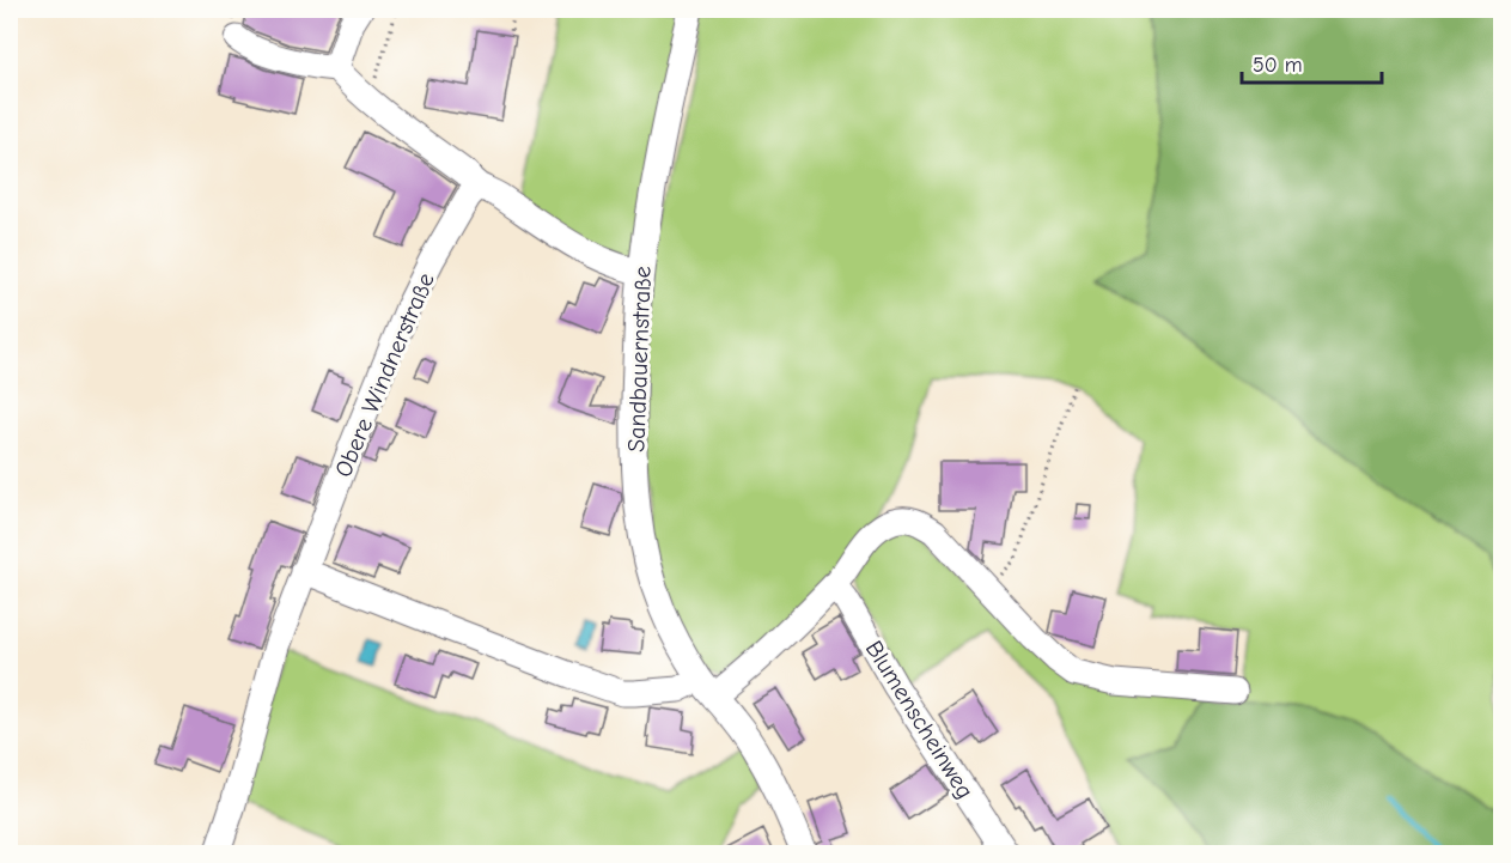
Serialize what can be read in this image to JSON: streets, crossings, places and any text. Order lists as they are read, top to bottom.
{
  "streets": {
    "street": ["Sandbauernstraße", "Obere Windnerstraße", "Blumenscheinweg"]
  },
  "scale_bar": "50 m"
}
